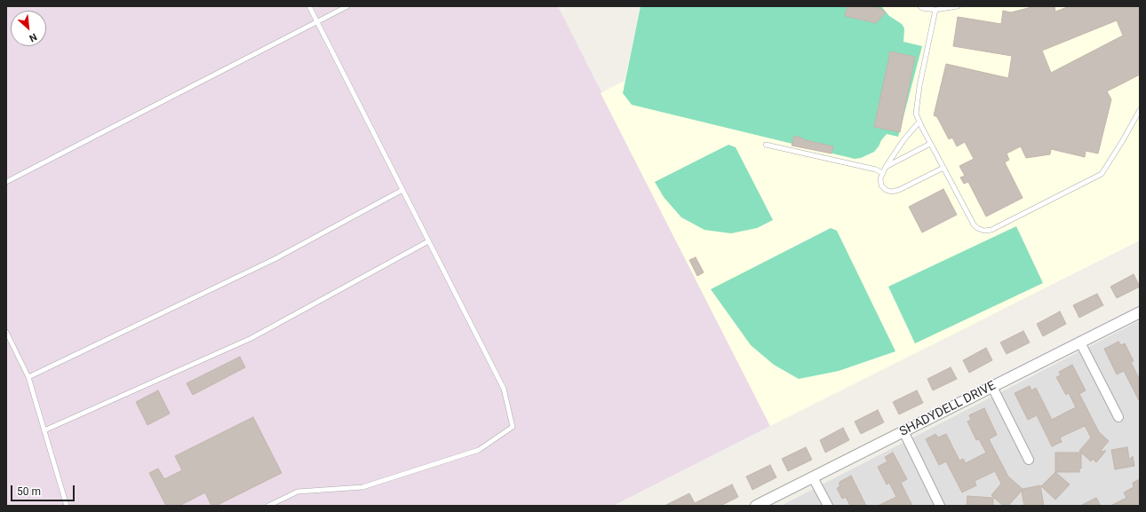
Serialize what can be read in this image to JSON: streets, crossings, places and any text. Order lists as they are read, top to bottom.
{
  "streets": {
    "street": ["SHADYDELL DRIVE"]
  },
  "scale_bar": "50 m",
  "north": "bottom right"
}
